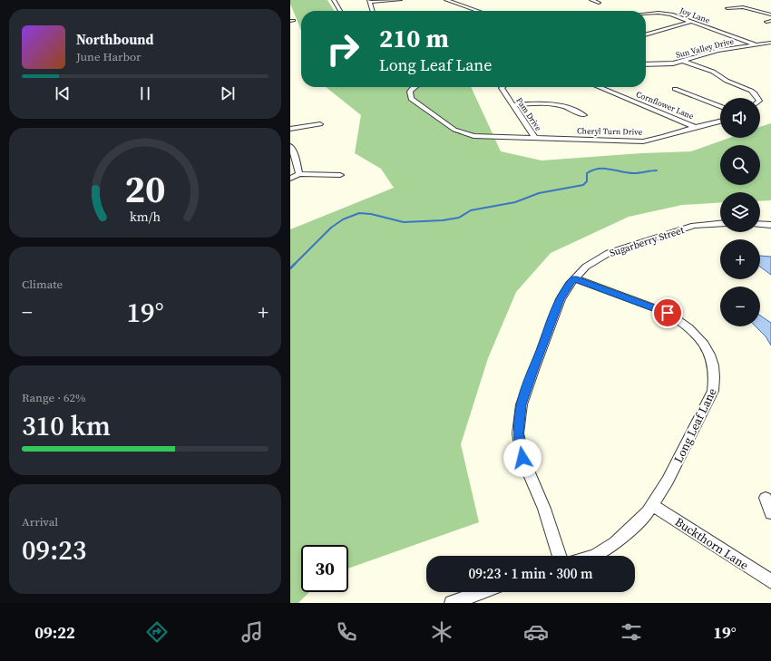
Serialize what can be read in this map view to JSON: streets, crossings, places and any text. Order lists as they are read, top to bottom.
{
  "streets": {
    "street": [
      "Joy Lane",
      "Sun Valley Drive",
      "Cornflower Lane",
      "Pam Drive",
      "Cheryl Turn Drive",
      "Sugarberry Street",
      "Long Leaf Lane",
      "Buckthorn Lane"
    ]
  },
  "crossings": [
    ["Joy Lane", "Sun Valley Drive"],
    ["Cornflower Lane", "Cheryl Turn Drive"],
    ["Pam Drive", "Cheryl Turn Drive"],
    ["Sugarberry Street", "Long Leaf Lane"],
    ["Long Leaf Lane", "Buckthorn Lane"]
  ],
  "page": {
    "turn": ["210 m", "Long Leaf Lane"],
    "song": ["Northbound", "June Harbor"],
    "map_buttons": ["+", "−"],
    "tile": [
      "Climate",
      ["Range · 62%", "310 km"],
      ["Arrival", "09:23"]
    ],
    "heat": ["−", "19°", "+"],
    "limit": "30",
    "trip": "09:23 · 1 min · 300 m",
    "tabs": ["09:22", "19°"],
    "gauge": ["20", "km/h"]
  }
}
